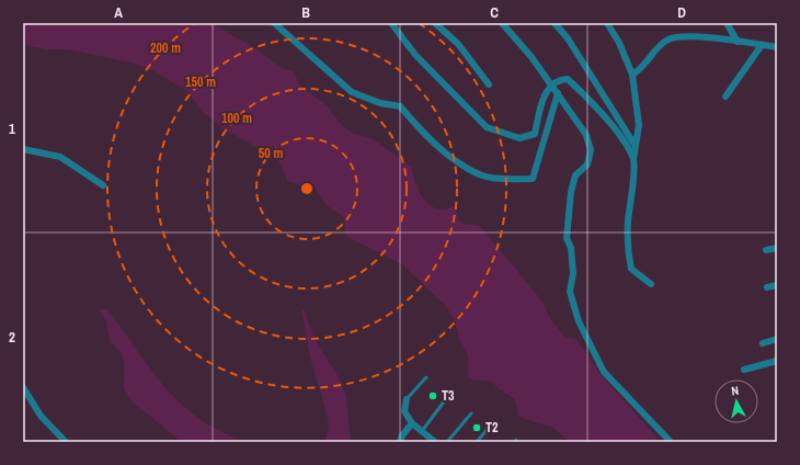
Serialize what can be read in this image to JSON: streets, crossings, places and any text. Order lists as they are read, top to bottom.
{
  "places": ["T3", "T2"],
  "north": "top",
  "grid": {
    "columns": [
      "A",
      "B",
      "C",
      "D"
    ],
    "rows": ["1", "2"]
  },
  "rings": [
    "200 m",
    "150 m",
    "100 m",
    "50 m"
  ]
}
